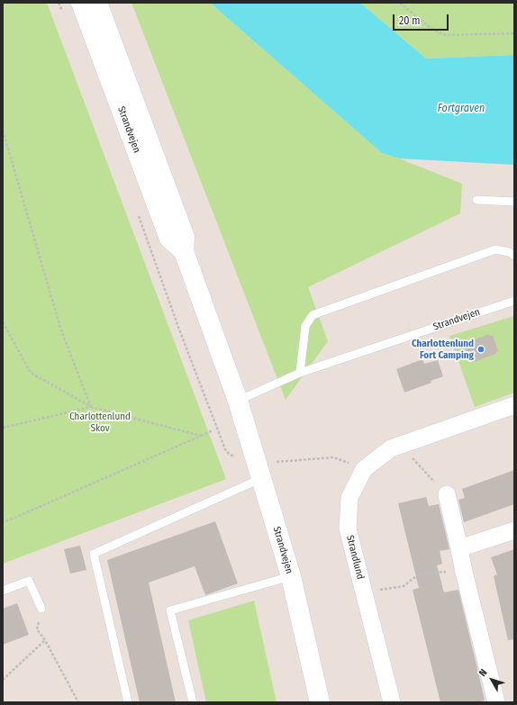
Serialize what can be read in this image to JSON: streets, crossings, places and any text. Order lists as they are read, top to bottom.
{
  "streets": {
    "main road": ["Strandvejen"],
    "street": ["Strandlund"]
  },
  "water": ["Fortgraven"],
  "parks": ["Charlottenlund Skov"],
  "places": ["Charlottenlund Fort Camping"],
  "scale_bar": "20 m",
  "north": "top left"
}
